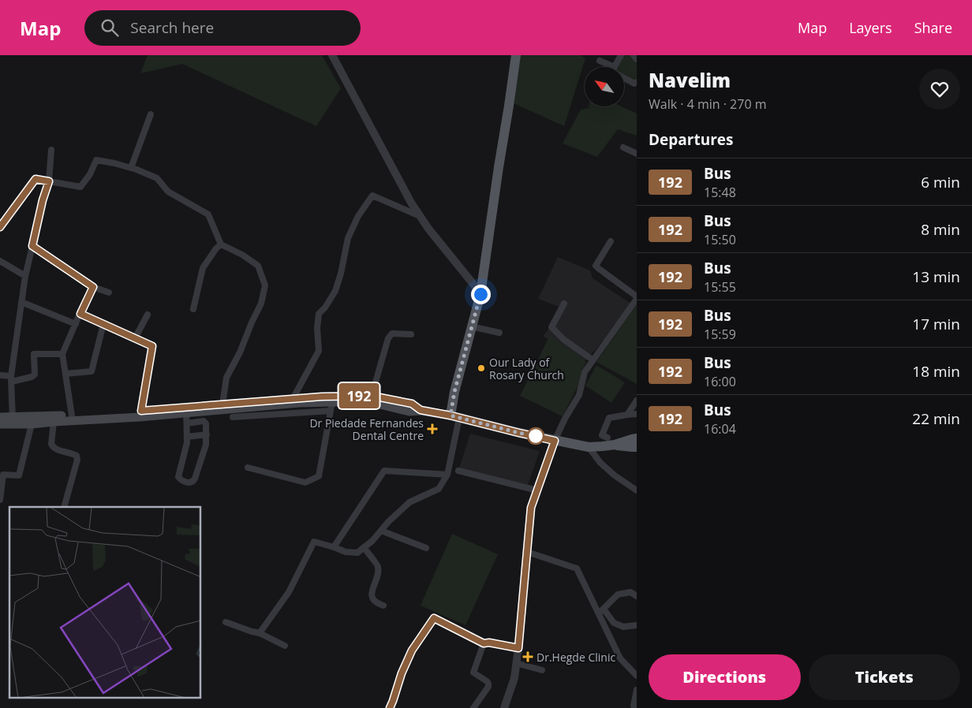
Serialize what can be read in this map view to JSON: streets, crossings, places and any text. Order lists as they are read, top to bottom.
{
  "places": {
    "other": ["Our Lady of Rosary Church"],
    "health": ["Dr Piedade Fernandes Dental Centre", "Dr.Hegde Clinic"]
  },
  "lines": ["bus line 192"],
  "north": "top left",
  "page": {
    "header": "Map",
    "search": "Search here",
    "nav": ["Map", "Layers", "Share"],
    "on_map": "192",
    "heading": [
      ["Navelim", "Walk · 4 min · 270 m"],
      "Departures"
    ],
    "list": [
      {
        "mark": "192",
        "name": "Bus",
        "note": "15:48",
        "value": "6 min"
      },
      {
        "mark": "192",
        "name": "Bus",
        "note": "15:50",
        "value": "8 min"
      },
      {
        "mark": "192",
        "name": "Bus",
        "note": "15:55",
        "value": "13 min"
      },
      {
        "mark": "192",
        "name": "Bus",
        "note": "15:59",
        "value": "17 min"
      },
      {
        "mark": "192",
        "name": "Bus",
        "note": "16:00",
        "value": "18 min"
      },
      {
        "mark": "192",
        "name": "Bus",
        "note": "16:04",
        "value": "22 min"
      }
    ],
    "buttons": ["Directions", "Tickets"]
  }
}
